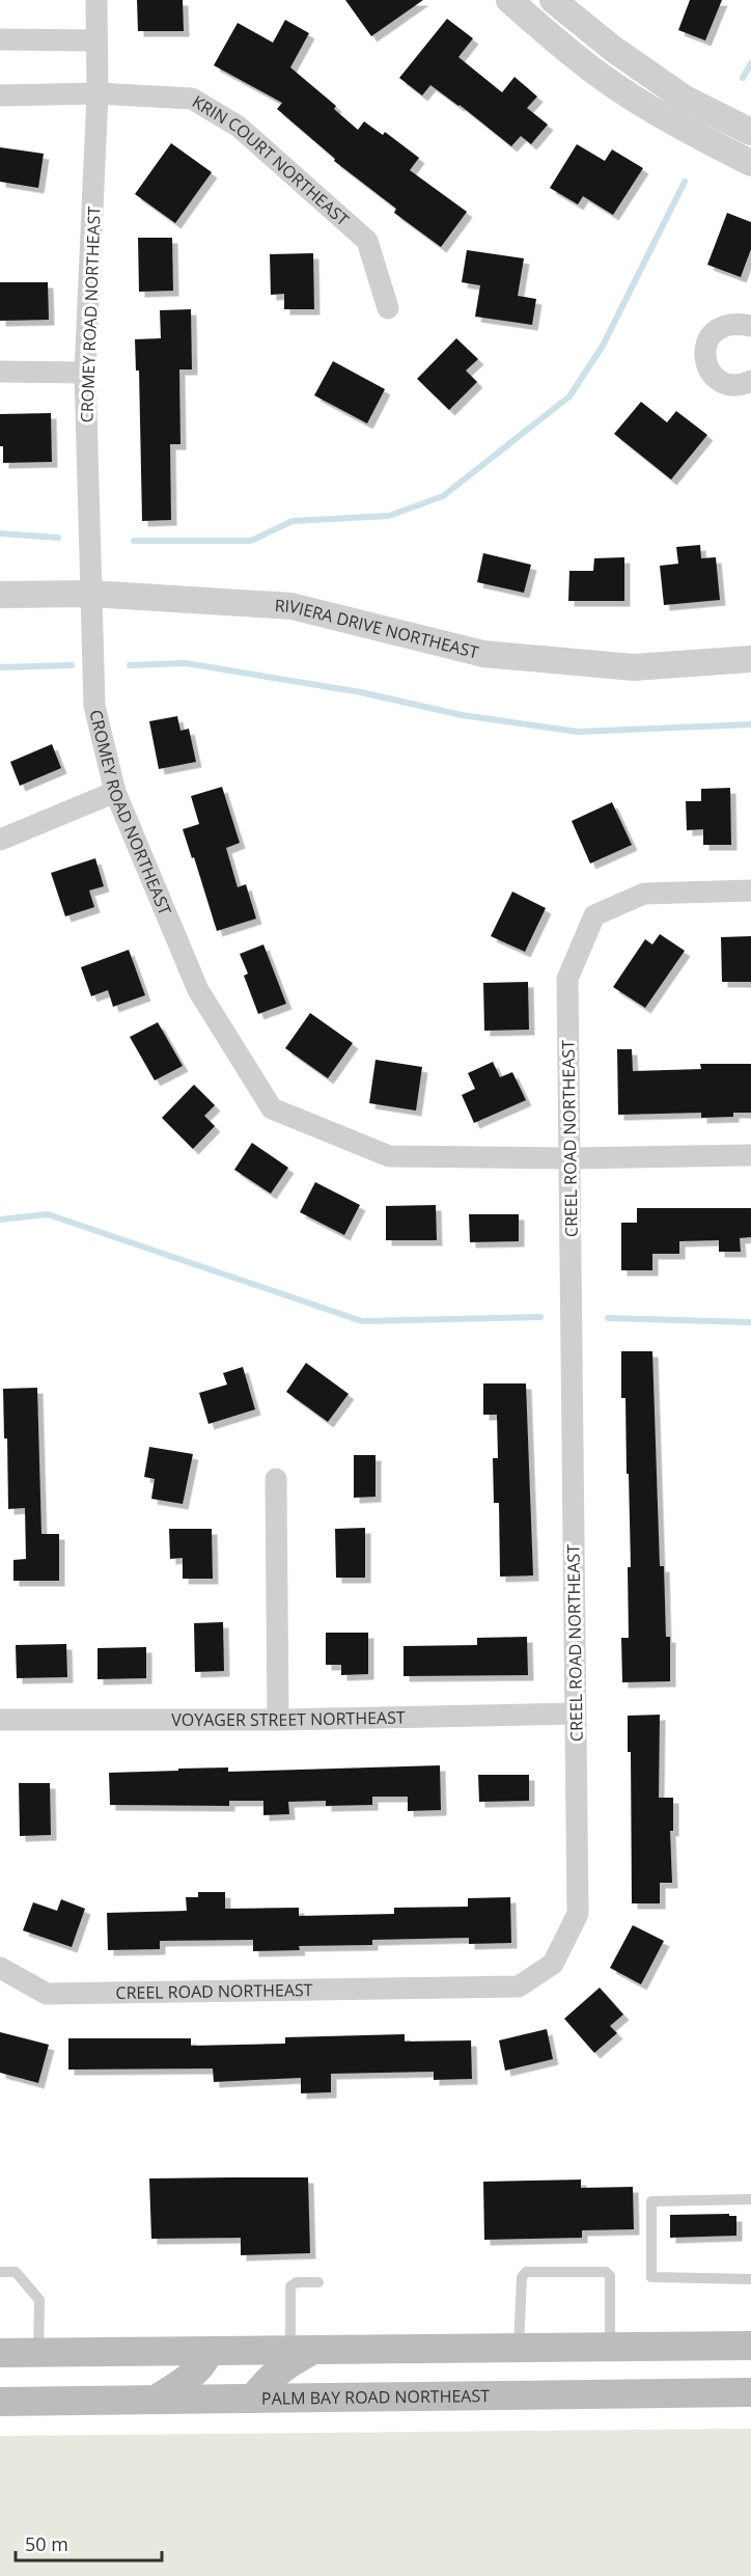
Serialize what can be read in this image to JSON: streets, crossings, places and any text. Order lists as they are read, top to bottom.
{
  "streets": {
    "main road": ["PALM BAY ROAD NORTHEAST"],
    "street": [
      "KRIN COURT NORTHEAST",
      "CROMEY ROAD NORTHEAST",
      "RIVIERA DRIVE NORTHEAST",
      "CREEL ROAD NORTHEAST",
      "VOYAGER STREET NORTHEAST"
    ]
  },
  "crossings": [
    ["KRIN COURT NORTHEAST", "CROMEY ROAD NORTHEAST"],
    ["CROMEY ROAD NORTHEAST", "RIVIERA DRIVE NORTHEAST"],
    ["CROMEY ROAD NORTHEAST", "CREEL ROAD NORTHEAST"],
    ["CREEL ROAD NORTHEAST", "VOYAGER STREET NORTHEAST"]
  ],
  "scale_bar": "50 m"
}
